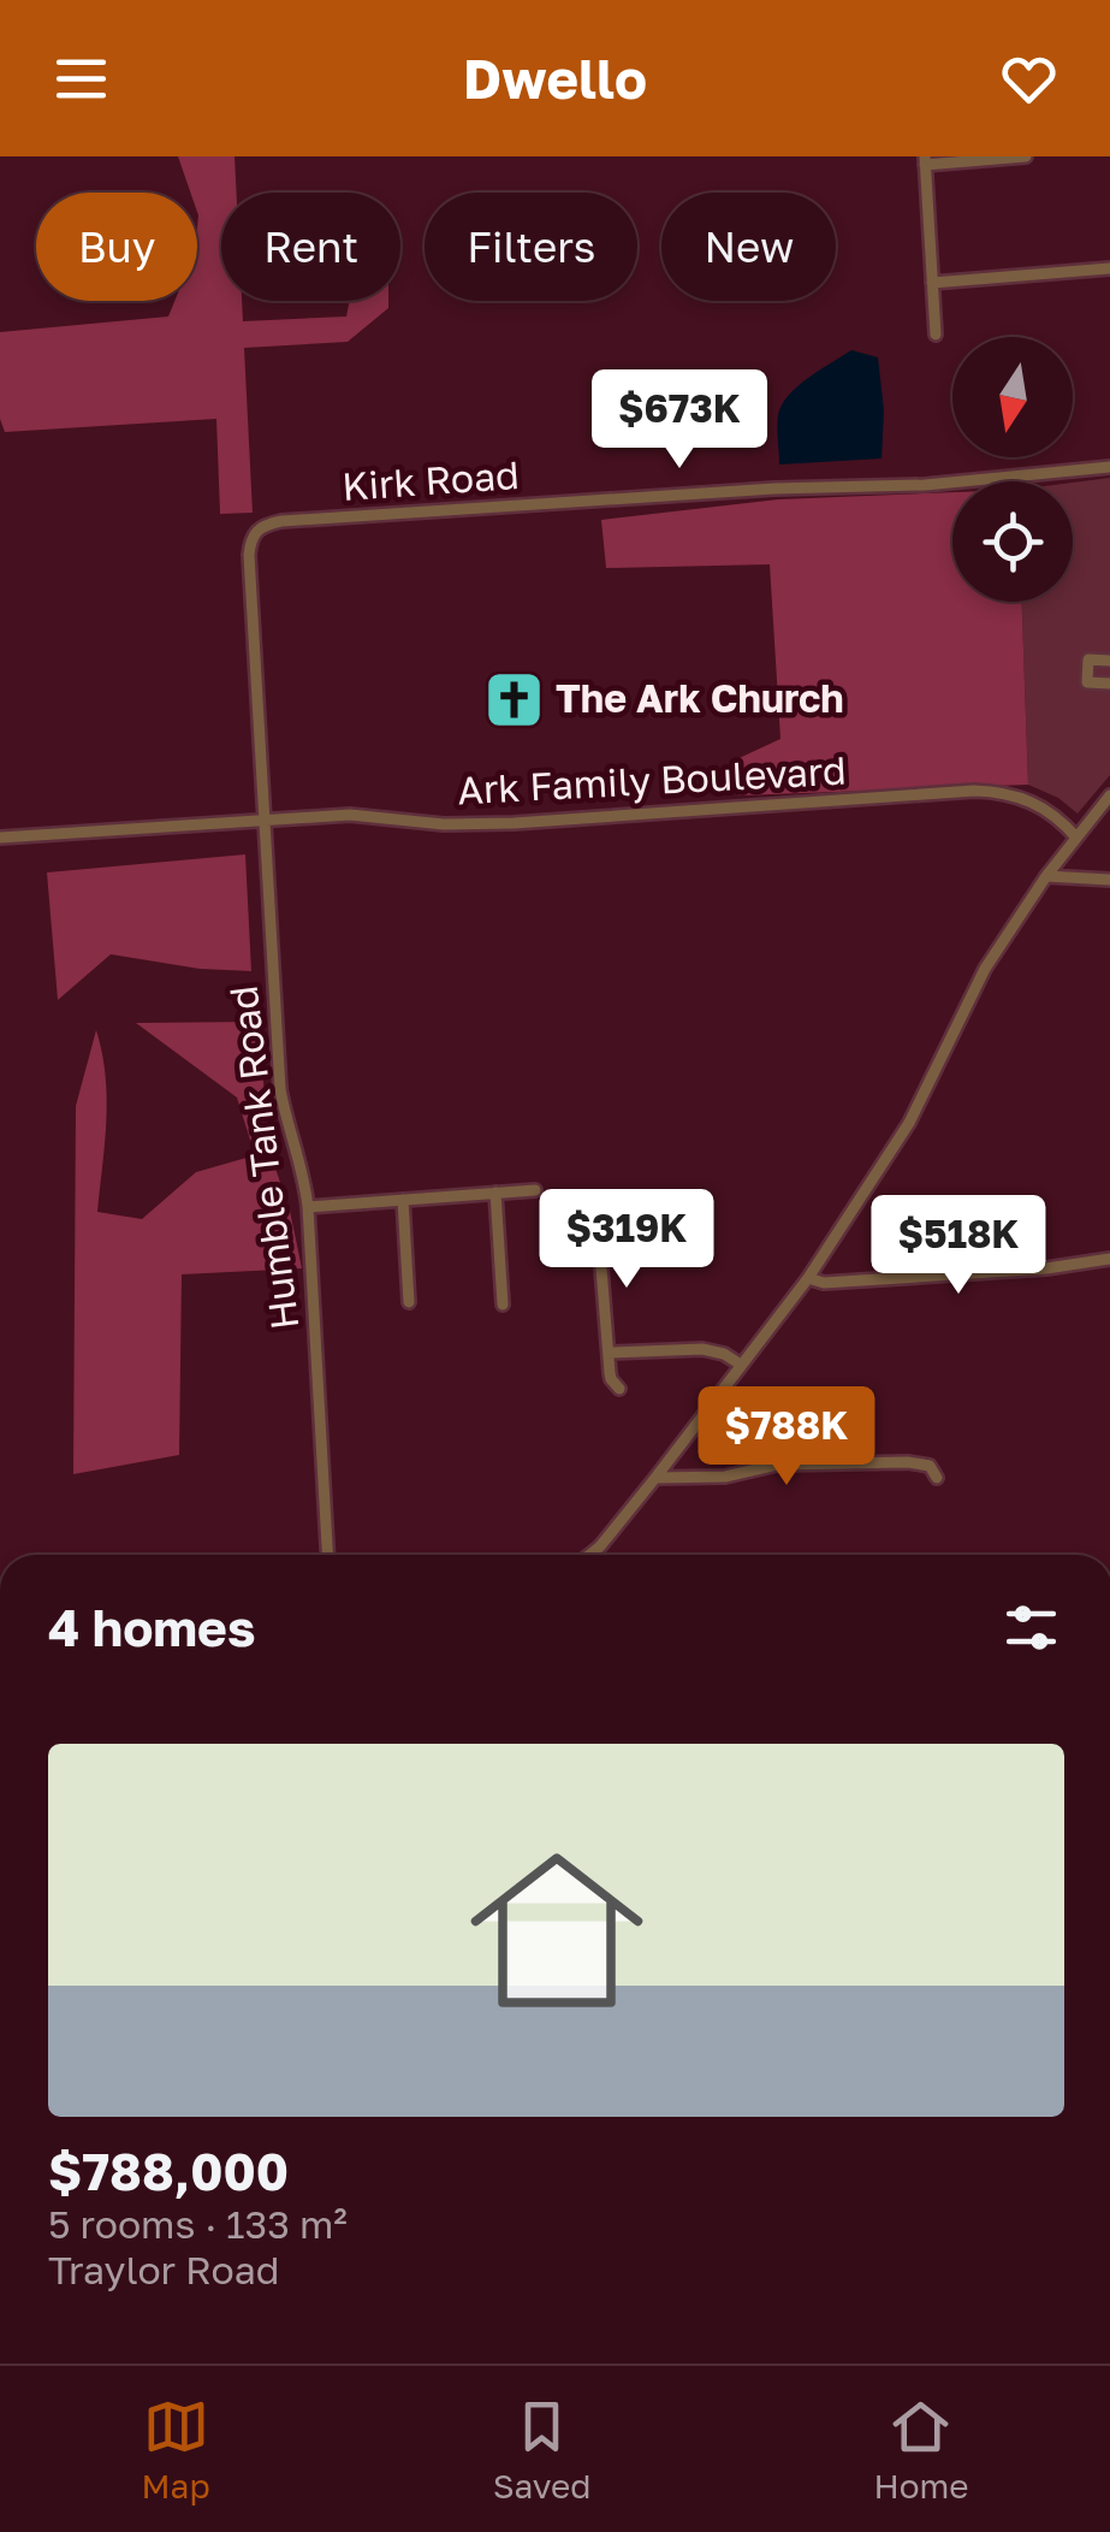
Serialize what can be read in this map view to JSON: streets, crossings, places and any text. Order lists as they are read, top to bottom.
{
  "streets": {
    "street": ["Kirk Road", "Ark Family Boulevard", "Humble Tank Road"]
  },
  "crossings": [
    ["Kirk Road", "Humble Tank Road"],
    ["Ark Family Boulevard", "Humble Tank Road"]
  ],
  "places": {
    "church": ["The Ark Church"]
  },
  "north": "bottom",
  "page": {
    "header": "Dwello",
    "chip": [
      "Buy",
      "Rent",
      "Filters",
      "New"
    ],
    "price": [
      "$673K",
      "$319K",
      "$518K",
      "$788K"
    ],
    "heading": "4 homes",
    "list": [
      {
        "name": "$788,000",
        "note": "5 rooms · 133 m² · Traylor Road"
      }
    ],
    "tabs": ["Map", "Saved", "Home"]
  }
}
